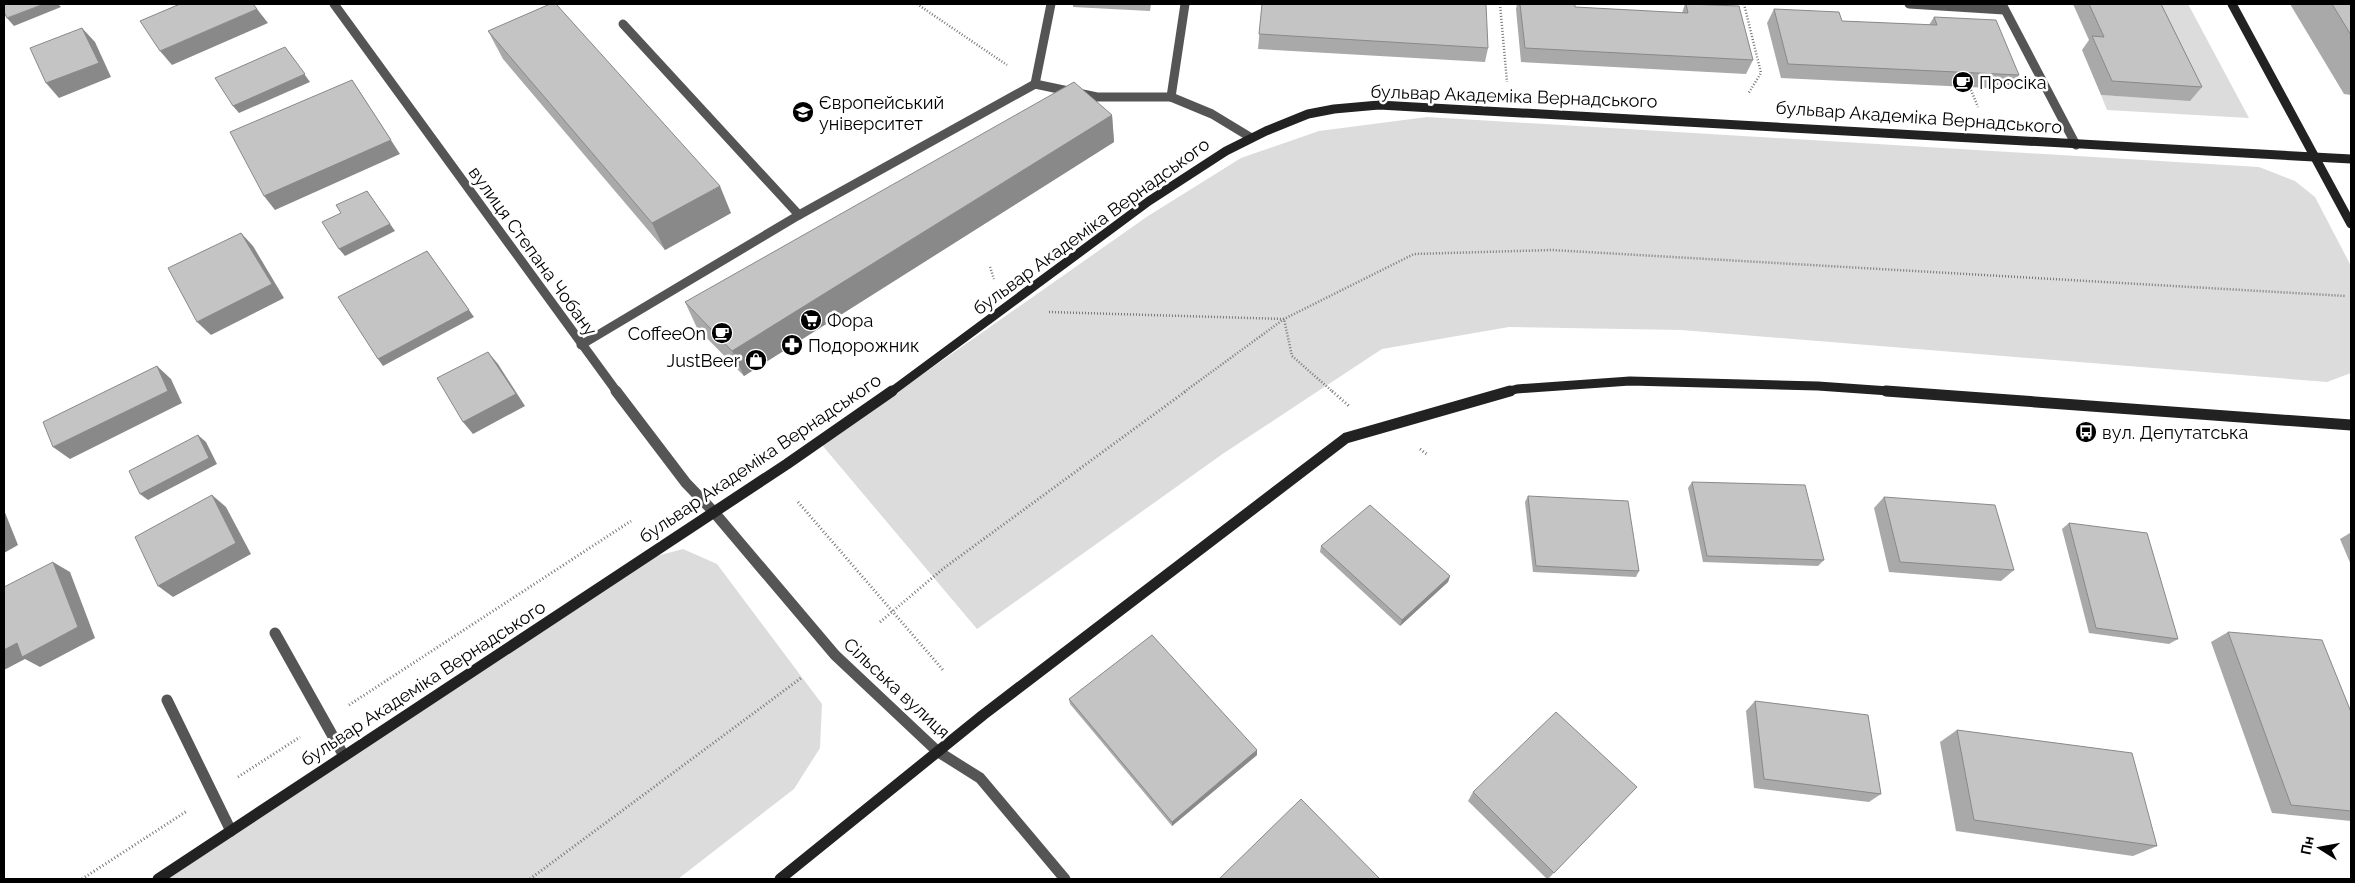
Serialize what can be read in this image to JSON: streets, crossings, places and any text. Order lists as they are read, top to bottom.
{
  "streets": {
    "main road": ["бульвар Академіка Вернадського"],
    "street": ["вулиця Степана Чобану", "Сільська вулиця"]
  },
  "crossings": [
    ["бульвар Академіка Вернадського", "вулиця Степана Чобану"],
    ["бульвар Академіка Вернадського", "Сільська вулиця"],
    ["вулиця Степана Чобану", "Сільська вулиця"]
  ],
  "places": {
    "cafe": ["Просіка", "CoffeeOn"],
    "school or university": ["Європейський університет"],
    "supermarket": ["Фора"],
    "pharmacy": ["Подорожник"],
    "shop": ["JustBeer"],
    "bus stop": ["вул. Депутатська"]
  },
  "north": "left"
}
